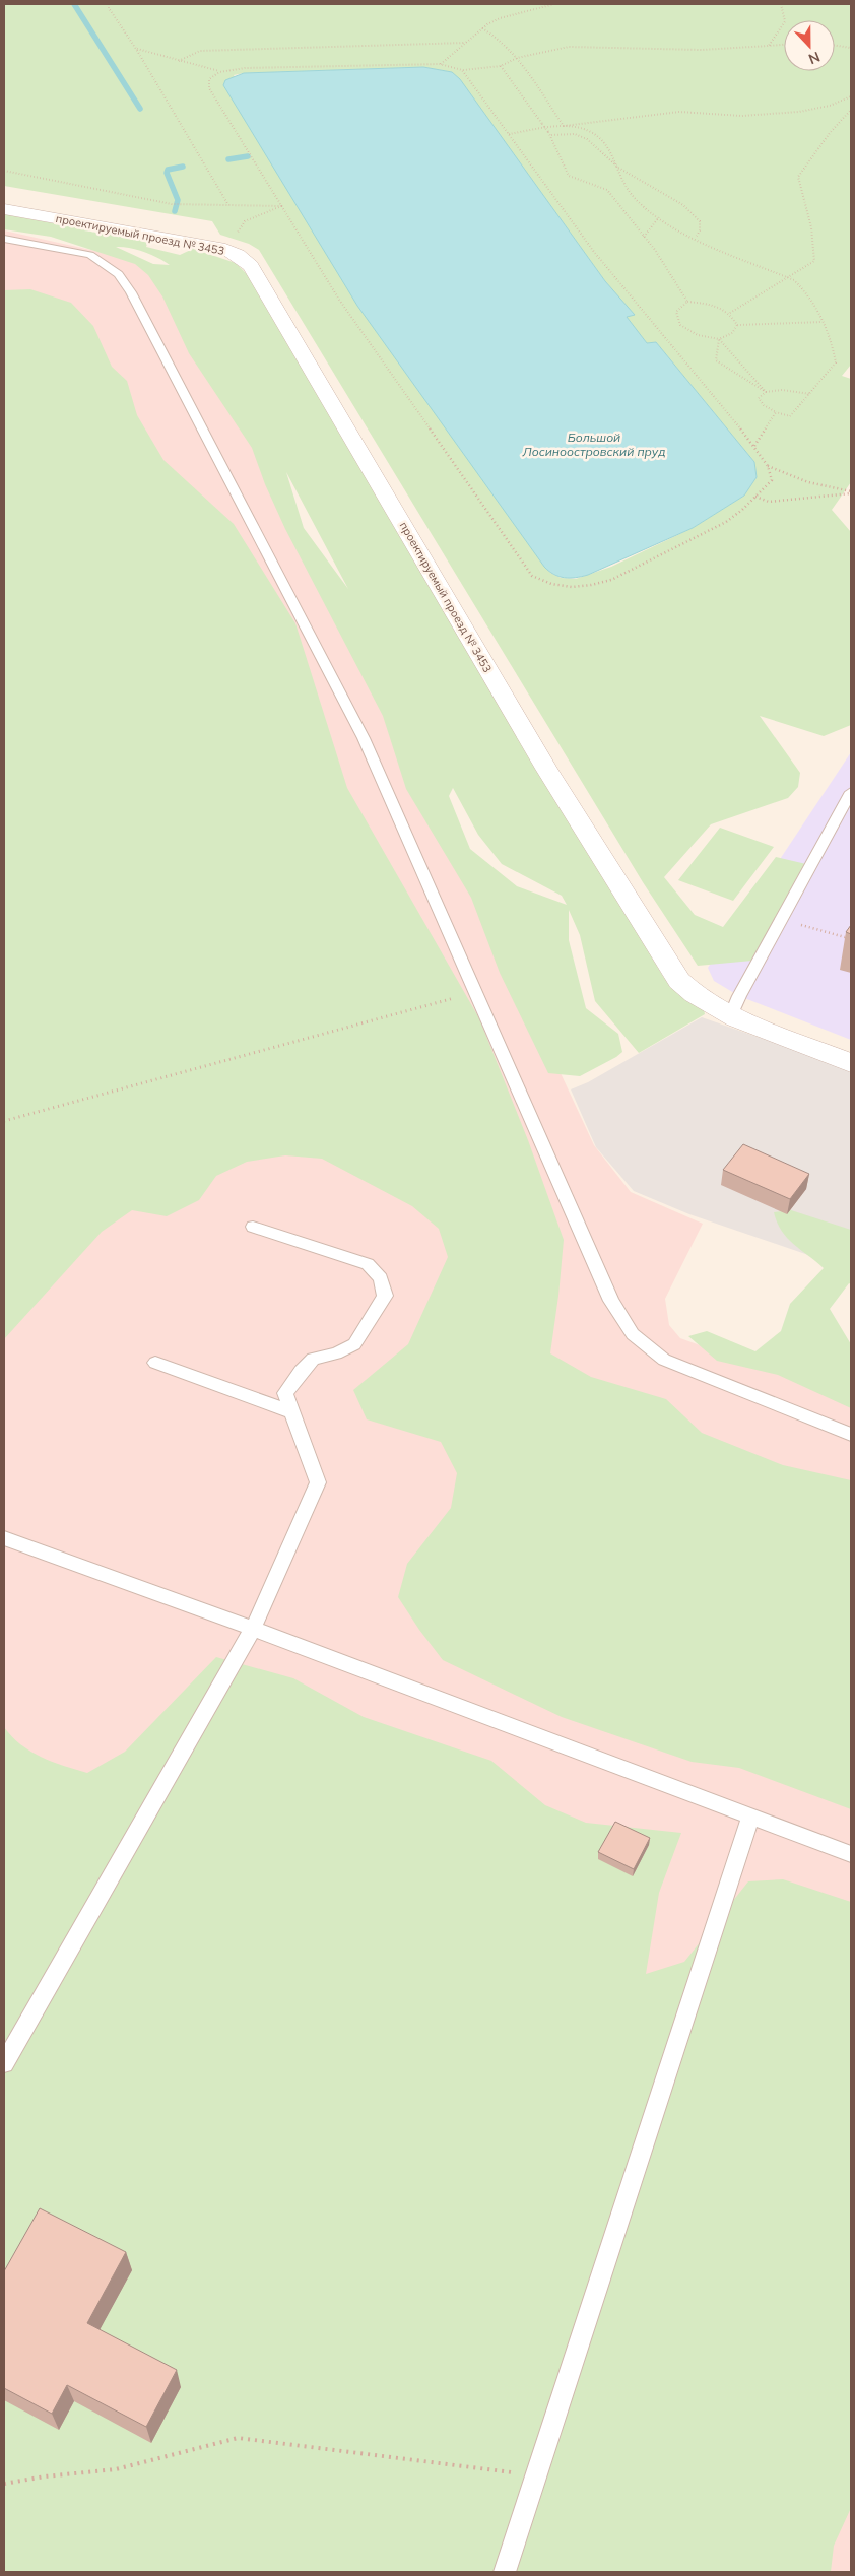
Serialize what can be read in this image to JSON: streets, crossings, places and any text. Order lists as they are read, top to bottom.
{
  "streets": {
    "street": ["проектируемый проезд № 3453"]
  },
  "water": ["Большой Лосиноостровский пруд"],
  "north": "bottom"
}
